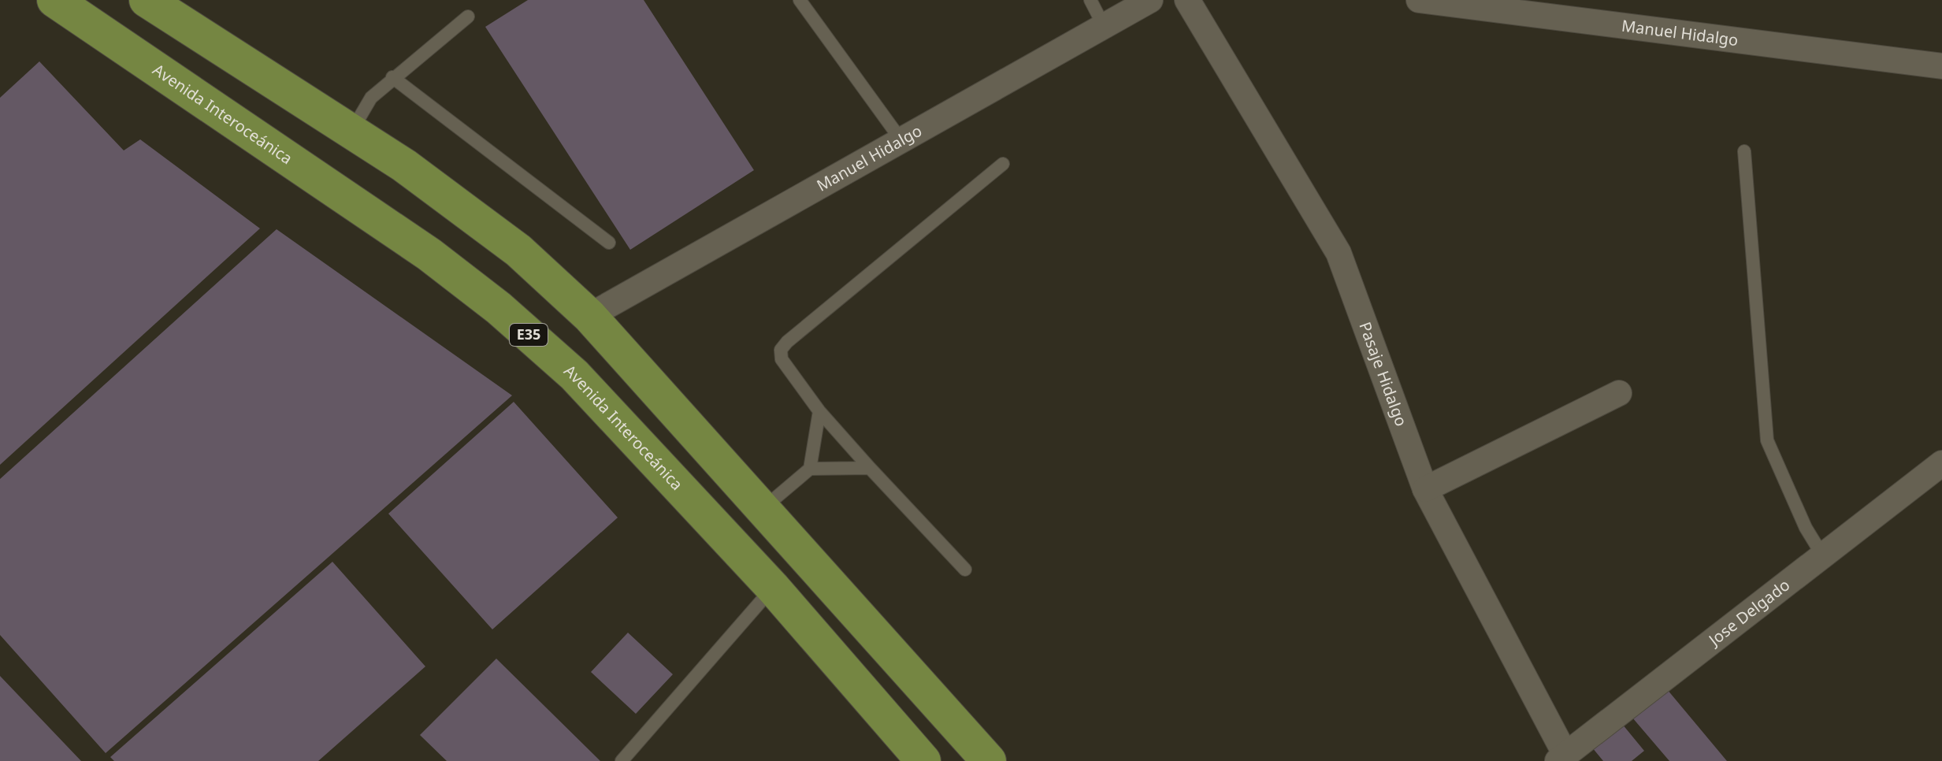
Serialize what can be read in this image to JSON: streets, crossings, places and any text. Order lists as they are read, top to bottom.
{
  "streets": {
    "highway": ["Avenida Interoceánica", "E35"],
    "street": ["Manuel Hidalgo", "Pasaje Hidalgo", "Jose Delgado"]
  },
  "crossings": [
    ["Pasaje Hidalgo", "Jose Delgado"]
  ]
}
